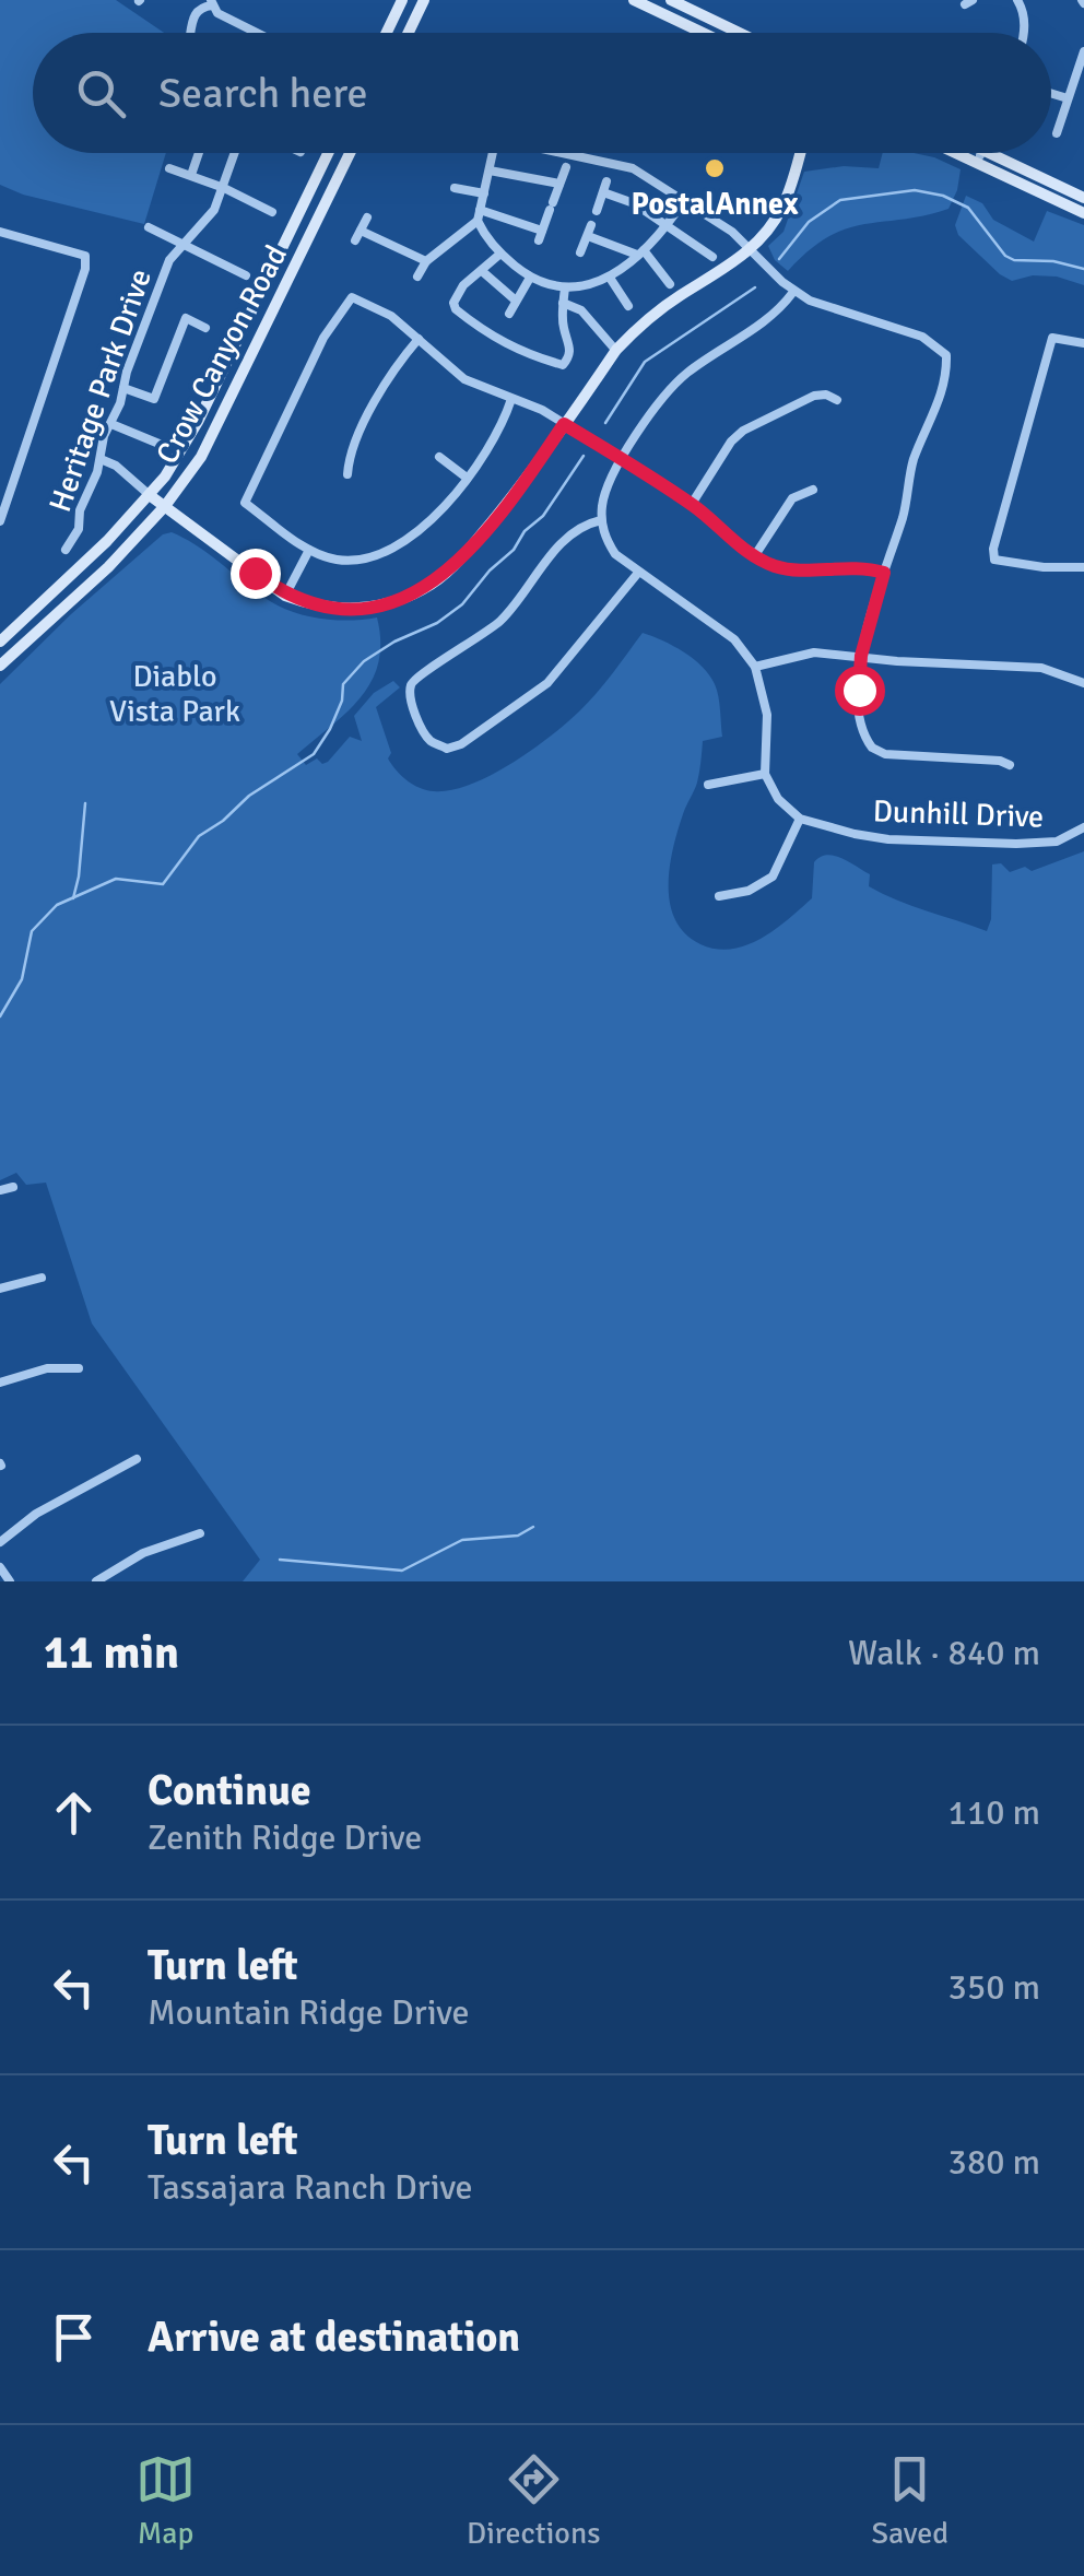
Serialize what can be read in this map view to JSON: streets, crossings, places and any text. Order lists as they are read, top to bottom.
{
  "streets": {
    "main road": ["Crow Canyon Road"],
    "street": ["Heritage Park Drive", "Dunhill Drive"]
  },
  "parks": ["Diablo Vista Park"],
  "places": ["PostalAnnex"],
  "page": {
    "search": "Search here",
    "heading": ["11 min", "Walk · 840 m"],
    "list": [
      ["Continue", "Zenith Ridge Drive", "110 m"],
      ["Turn left", "Mountain Ridge Drive", "350 m"],
      ["Turn left", "Tassajara Ranch Drive", "380 m"],
      "Arrive at destination"
    ],
    "nav": ["Map", "Directions", "Saved"]
  }
}
